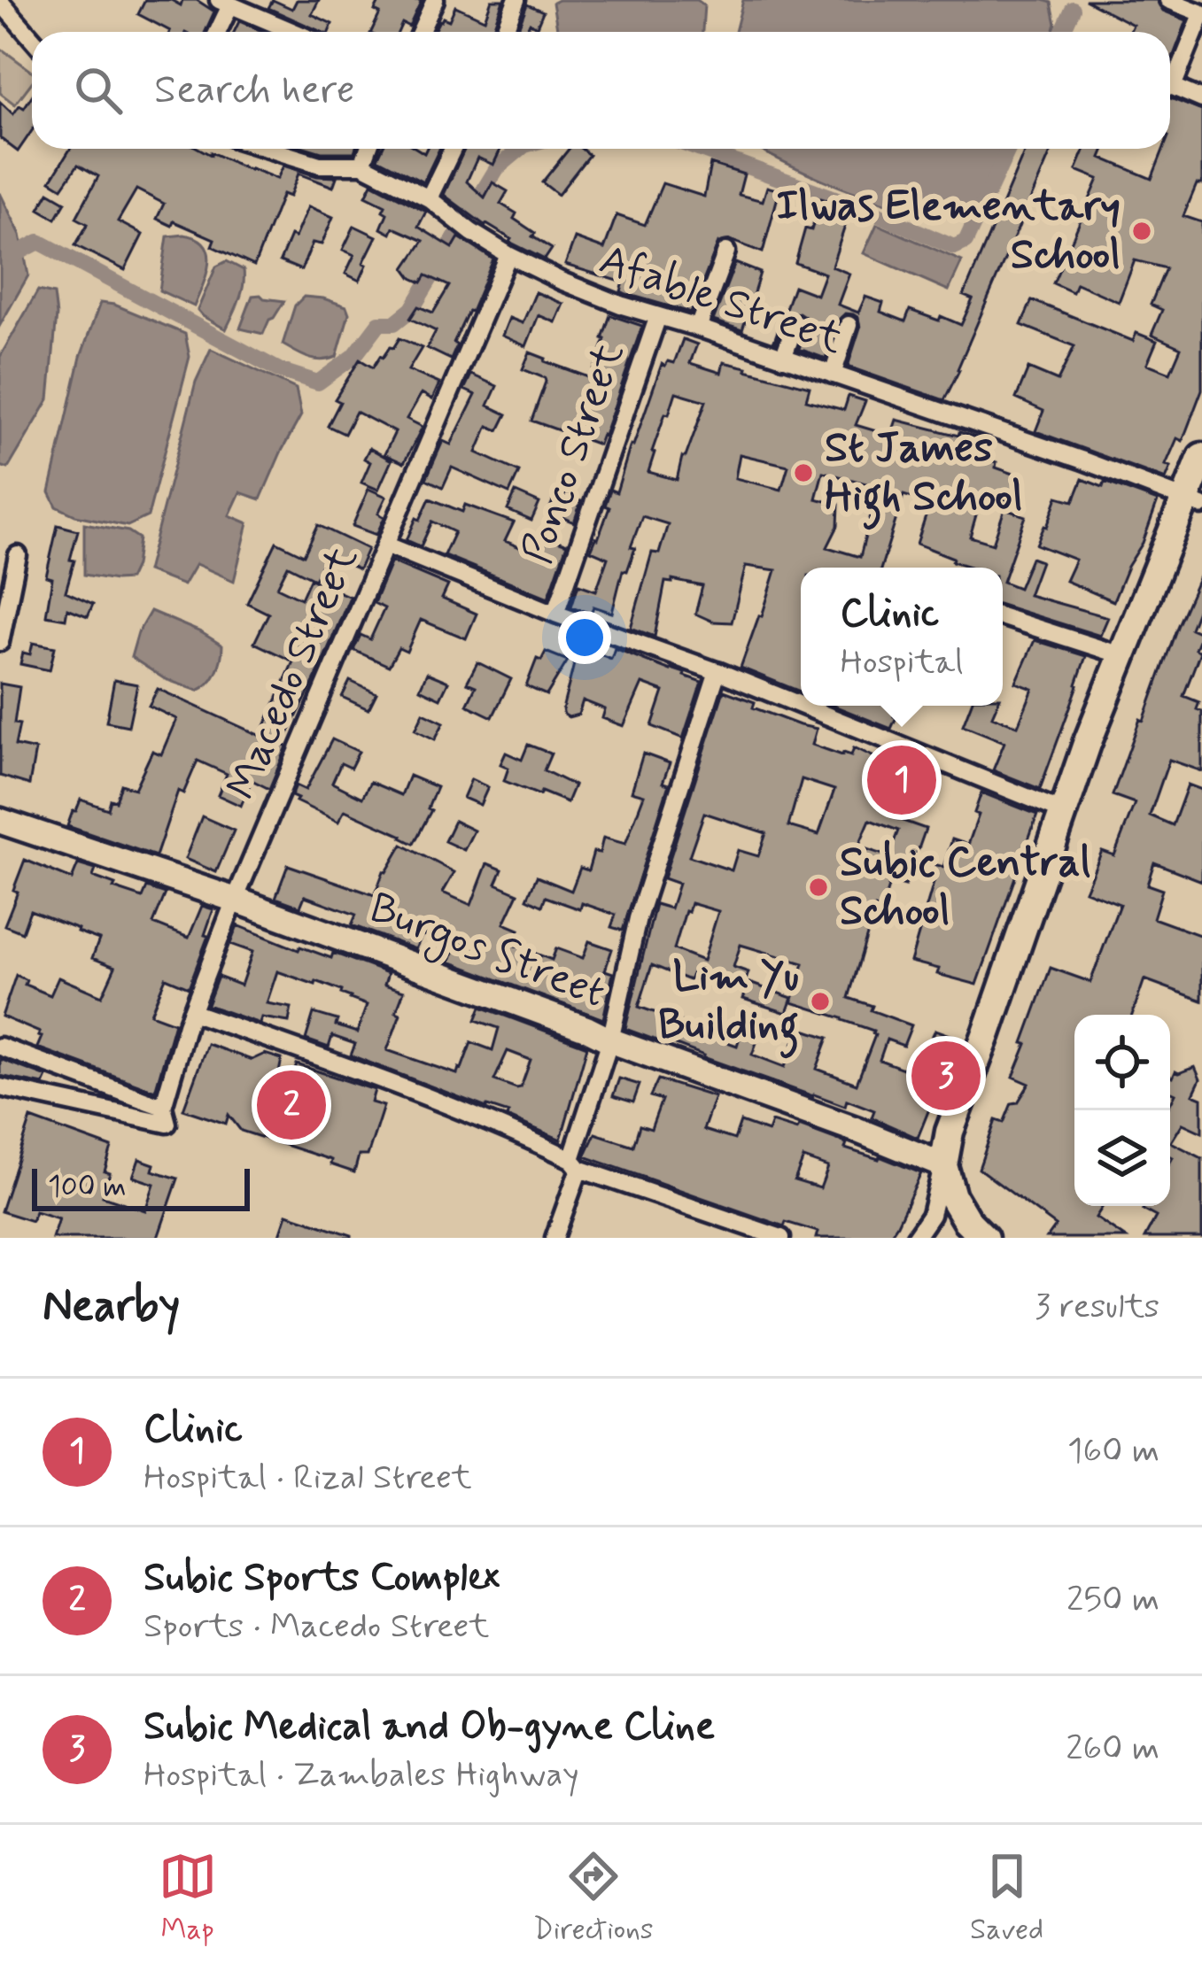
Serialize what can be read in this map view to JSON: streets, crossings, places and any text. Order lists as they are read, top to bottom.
{
  "streets": {
    "street": [
      "Afable Street",
      "Ponco Street",
      "Macedo Street",
      "Burgos Street"
    ]
  },
  "crossings": [
    ["Afable Street", "Ponco Street"],
    ["Afable Street", "Macedo Street"],
    ["Macedo Street", "Burgos Street"]
  ],
  "places": [
    "Ilwas Elementary School",
    "St James High School",
    "Subic Central School",
    "Lim Yu Building"
  ],
  "scale_bar": "100 m",
  "page": {
    "search": "Search here",
    "popup": ["Clinic", "Hospital"],
    "pins": ["1", "3", "2"],
    "scale": "100 m",
    "heading": ["Nearby", "3 results"],
    "list": [
      {
        "mark": "1",
        "name": "Clinic",
        "note": "Hospital · Rizal Street",
        "value": "160 m"
      },
      {
        "mark": "2",
        "name": "Subic Sports Complex",
        "note": "Sports · Macedo Street",
        "value": "250 m"
      },
      {
        "mark": "3",
        "name": "Subic Medical and Ob-gyne Cline",
        "note": "Hospital · Zambales Highway",
        "value": "260 m"
      }
    ],
    "nav": ["Map", "Directions", "Saved"]
  }
}
